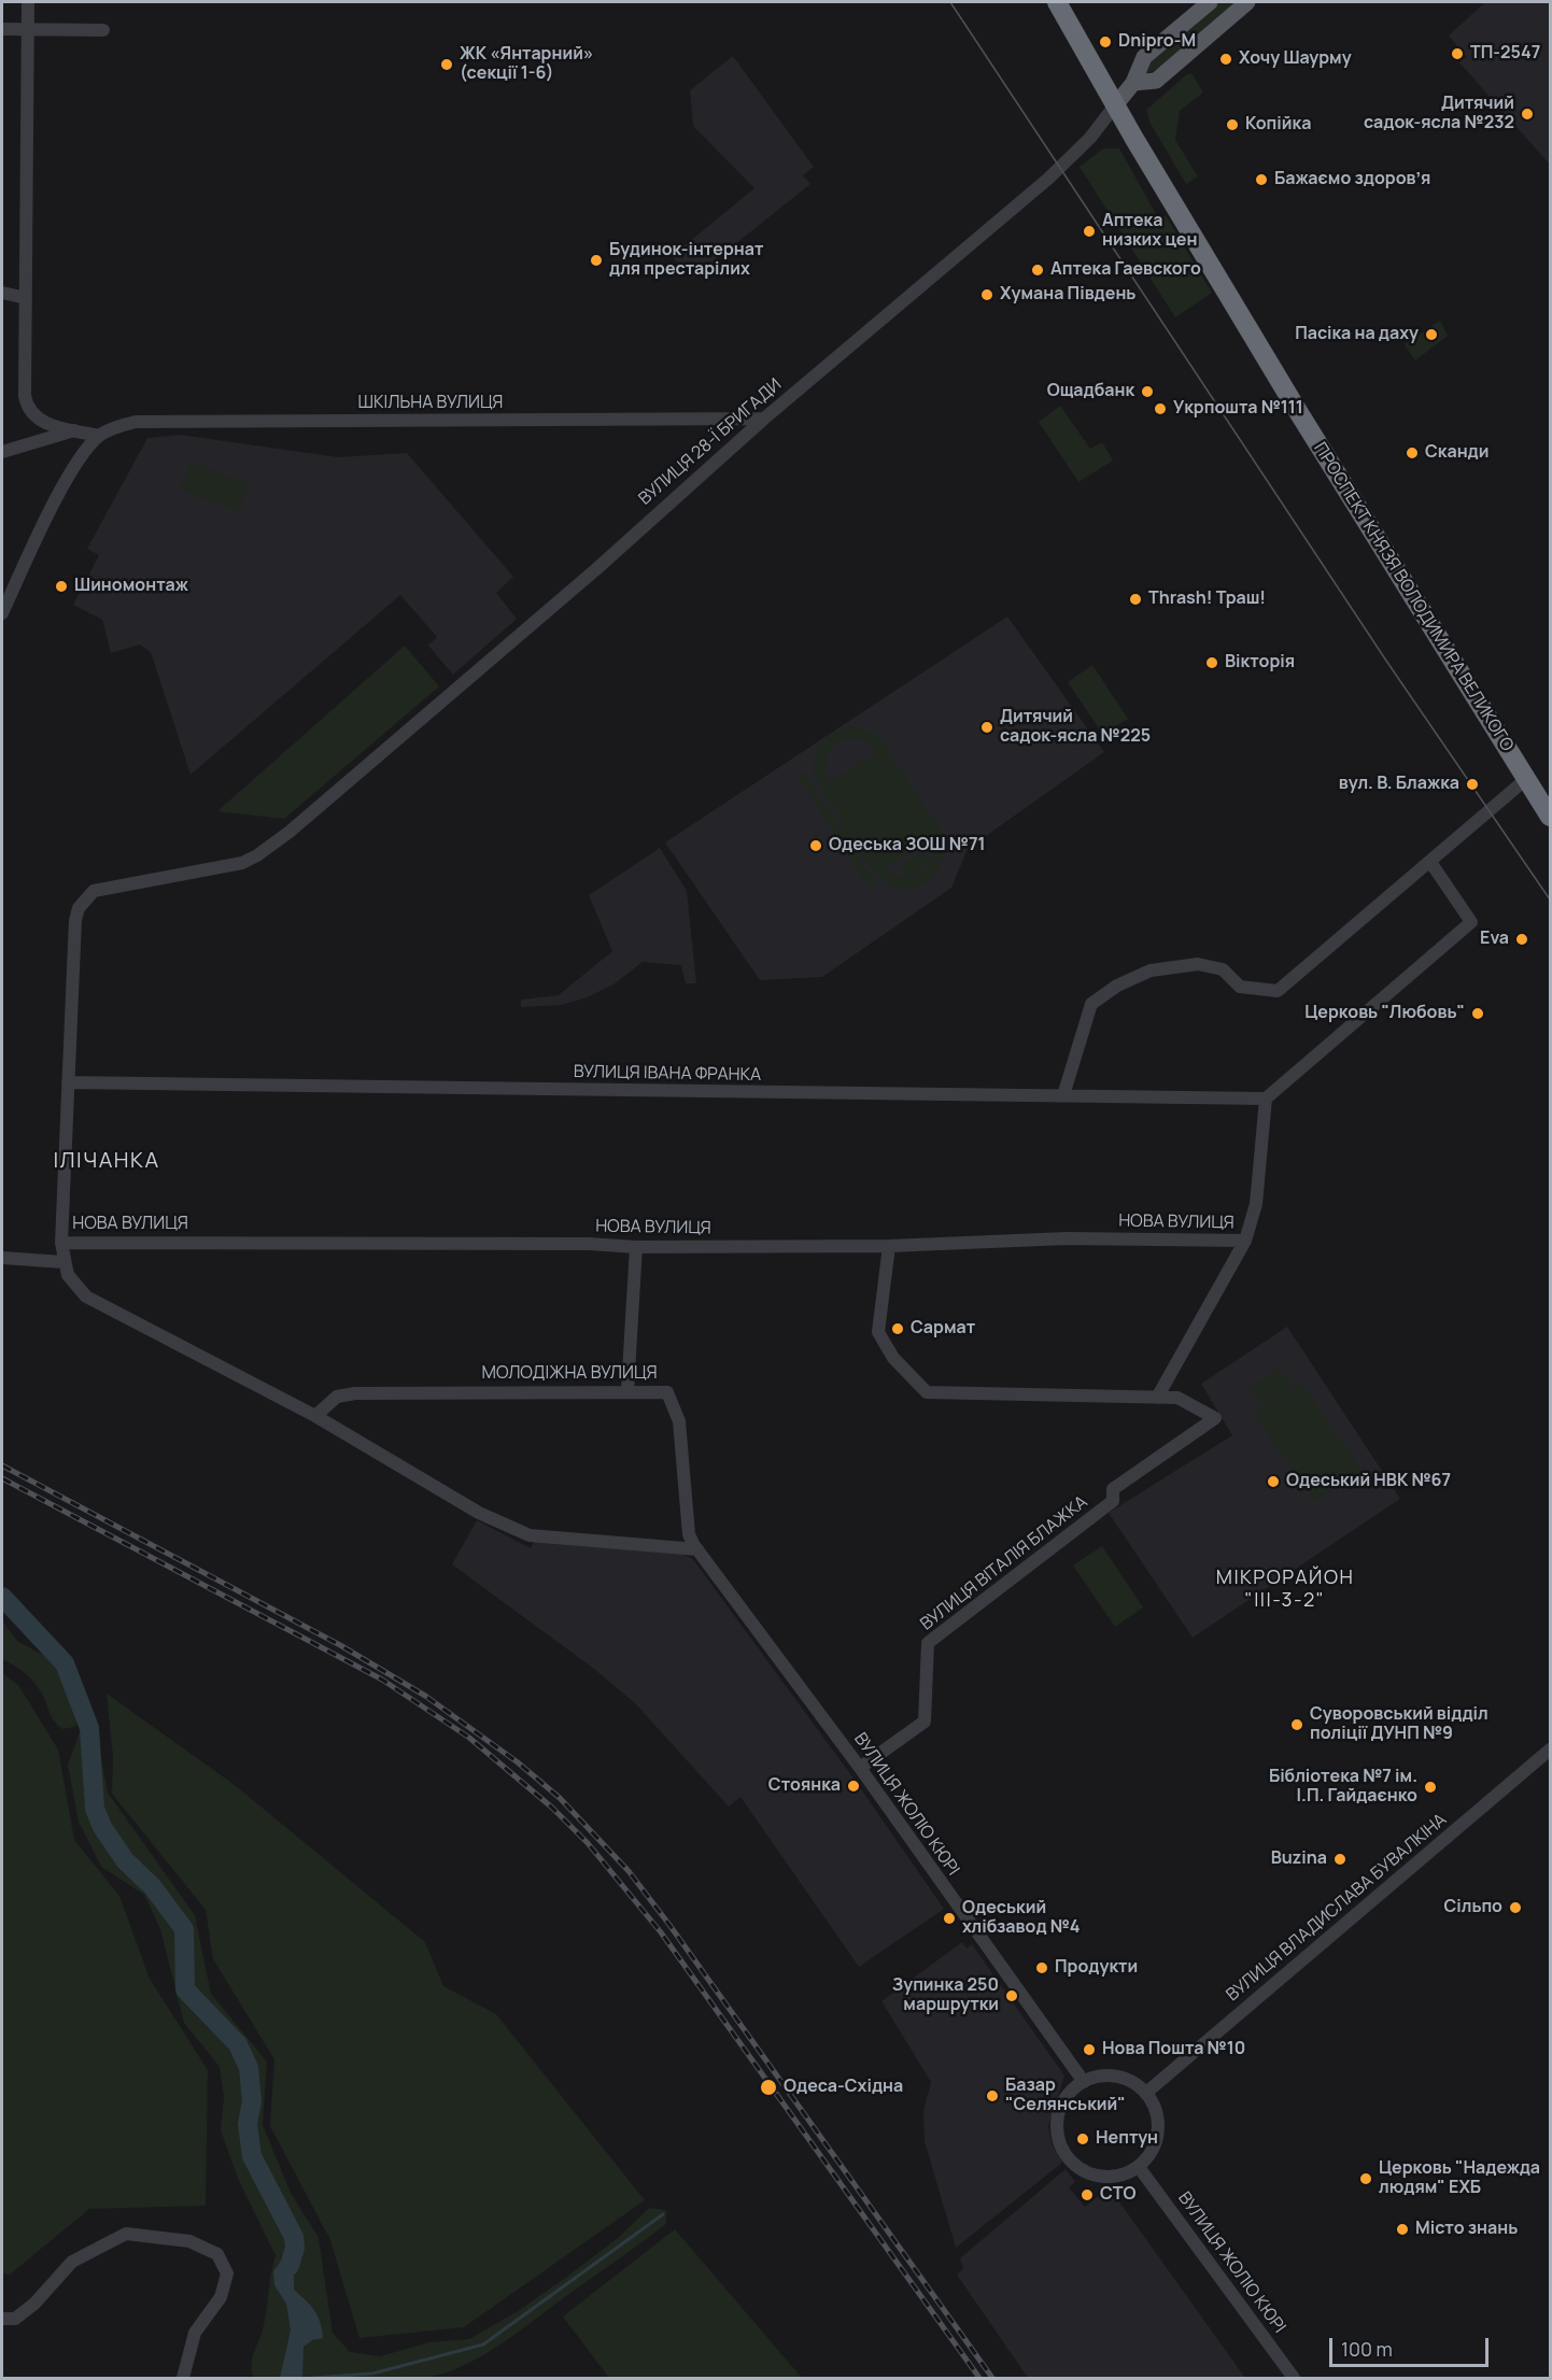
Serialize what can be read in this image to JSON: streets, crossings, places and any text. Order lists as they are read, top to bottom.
{
  "streets": {
    "highway": ["ПРОСПЕКТ КНЯЗЯ ВОЛОДИМИРА ВЕЛИКОГО"],
    "main road": ["ВУЛИЦЯ 28-Ї БРИГАДИ"],
    "street": [
      "ШКІЛЬНА ВУЛИЦЯ",
      "ВУЛИЦЯ ІВАНА ФРАНКА",
      "НОВА ВУЛИЦЯ",
      "МОЛОДІЖНА ВУЛИЦЯ",
      "ВУЛИЦЯ ВІТАЛІЯ БЛАЖКА",
      "ВУЛИЦЯ ЖОЛІО КЮРІ",
      "ВУЛИЦЯ ВЛАДИСЛАВА БУВАЛКІНА"
    ]
  },
  "crossings": [
    ["ШКІЛЬНА ВУЛИЦЯ", "ВУЛИЦЯ 28-Ї БРИГАДИ"],
    ["ВУЛИЦЯ 28-Ї БРИГАДИ", "ПРОСПЕКТ КНЯЗЯ ВОЛОДИМИРА ВЕЛИКОГО"],
    ["ВУЛИЦЯ 28-Ї БРИГАДИ", "ВУЛИЦЯ ІВАНА ФРАНКА"],
    ["МОЛОДІЖНА ВУЛИЦЯ", "ВУЛИЦЯ ЖОЛІО КЮРІ"],
    ["ВУЛИЦЯ ВІТАЛІЯ БЛАЖКА", "ВУЛИЦЯ ЖОЛІО КЮРІ"],
    ["ВУЛИЦЯ ЖОЛІО КЮРІ", "ВУЛИЦЯ ВЛАДИСЛАВА БУВАЛКІНА"]
  ],
  "districts": ["ІЛІЧАНКА", "МІКРОРАЙОН \"ІІІ-3-2\""],
  "places": [
    "Dnipro-M",
    "ТП-2547",
    "Хочу Шаурму",
    "ЖК «Янтарний» (секції 1-6)",
    "Дитячий садок-ясла №232",
    "Копійка",
    "Бажаємо здоровʼя",
    "Аптека низких цен",
    "Будинок-інтернат для престарілих",
    "Аптека Гаевского",
    "Хумана Південь",
    "Пасіка на даху",
    "Ощадбанк",
    "Укрпошта №111",
    "Сканди",
    "Шиномонтаж",
    "Thrash! Траш!",
    "Вікторія",
    "Дитячий садок-ясла №225",
    "вул. В. Блажка",
    "Одеська ЗОШ №71",
    "Eva",
    "Церковь \"Любовь\"",
    "Сармат",
    "Одеський НВК №67",
    "Суворовський відділ поліції ДУНП №9",
    "Стоянка",
    "Бібліотека №7 ім. І.П. Гайдаєнко",
    "Buzina",
    "Сільпо",
    "Одеський хлібзавод №4",
    "Продукти",
    "Зупинка 250 маршрутки",
    "Нова Пошта №10",
    "Одеса-Східна",
    "Базар \"Селянський\"",
    "Нептун",
    "Церковь \"Надежда людям\" ЕХБ",
    "СТО",
    "Місто знань"
  ],
  "scale_bar": "100 m"
}
